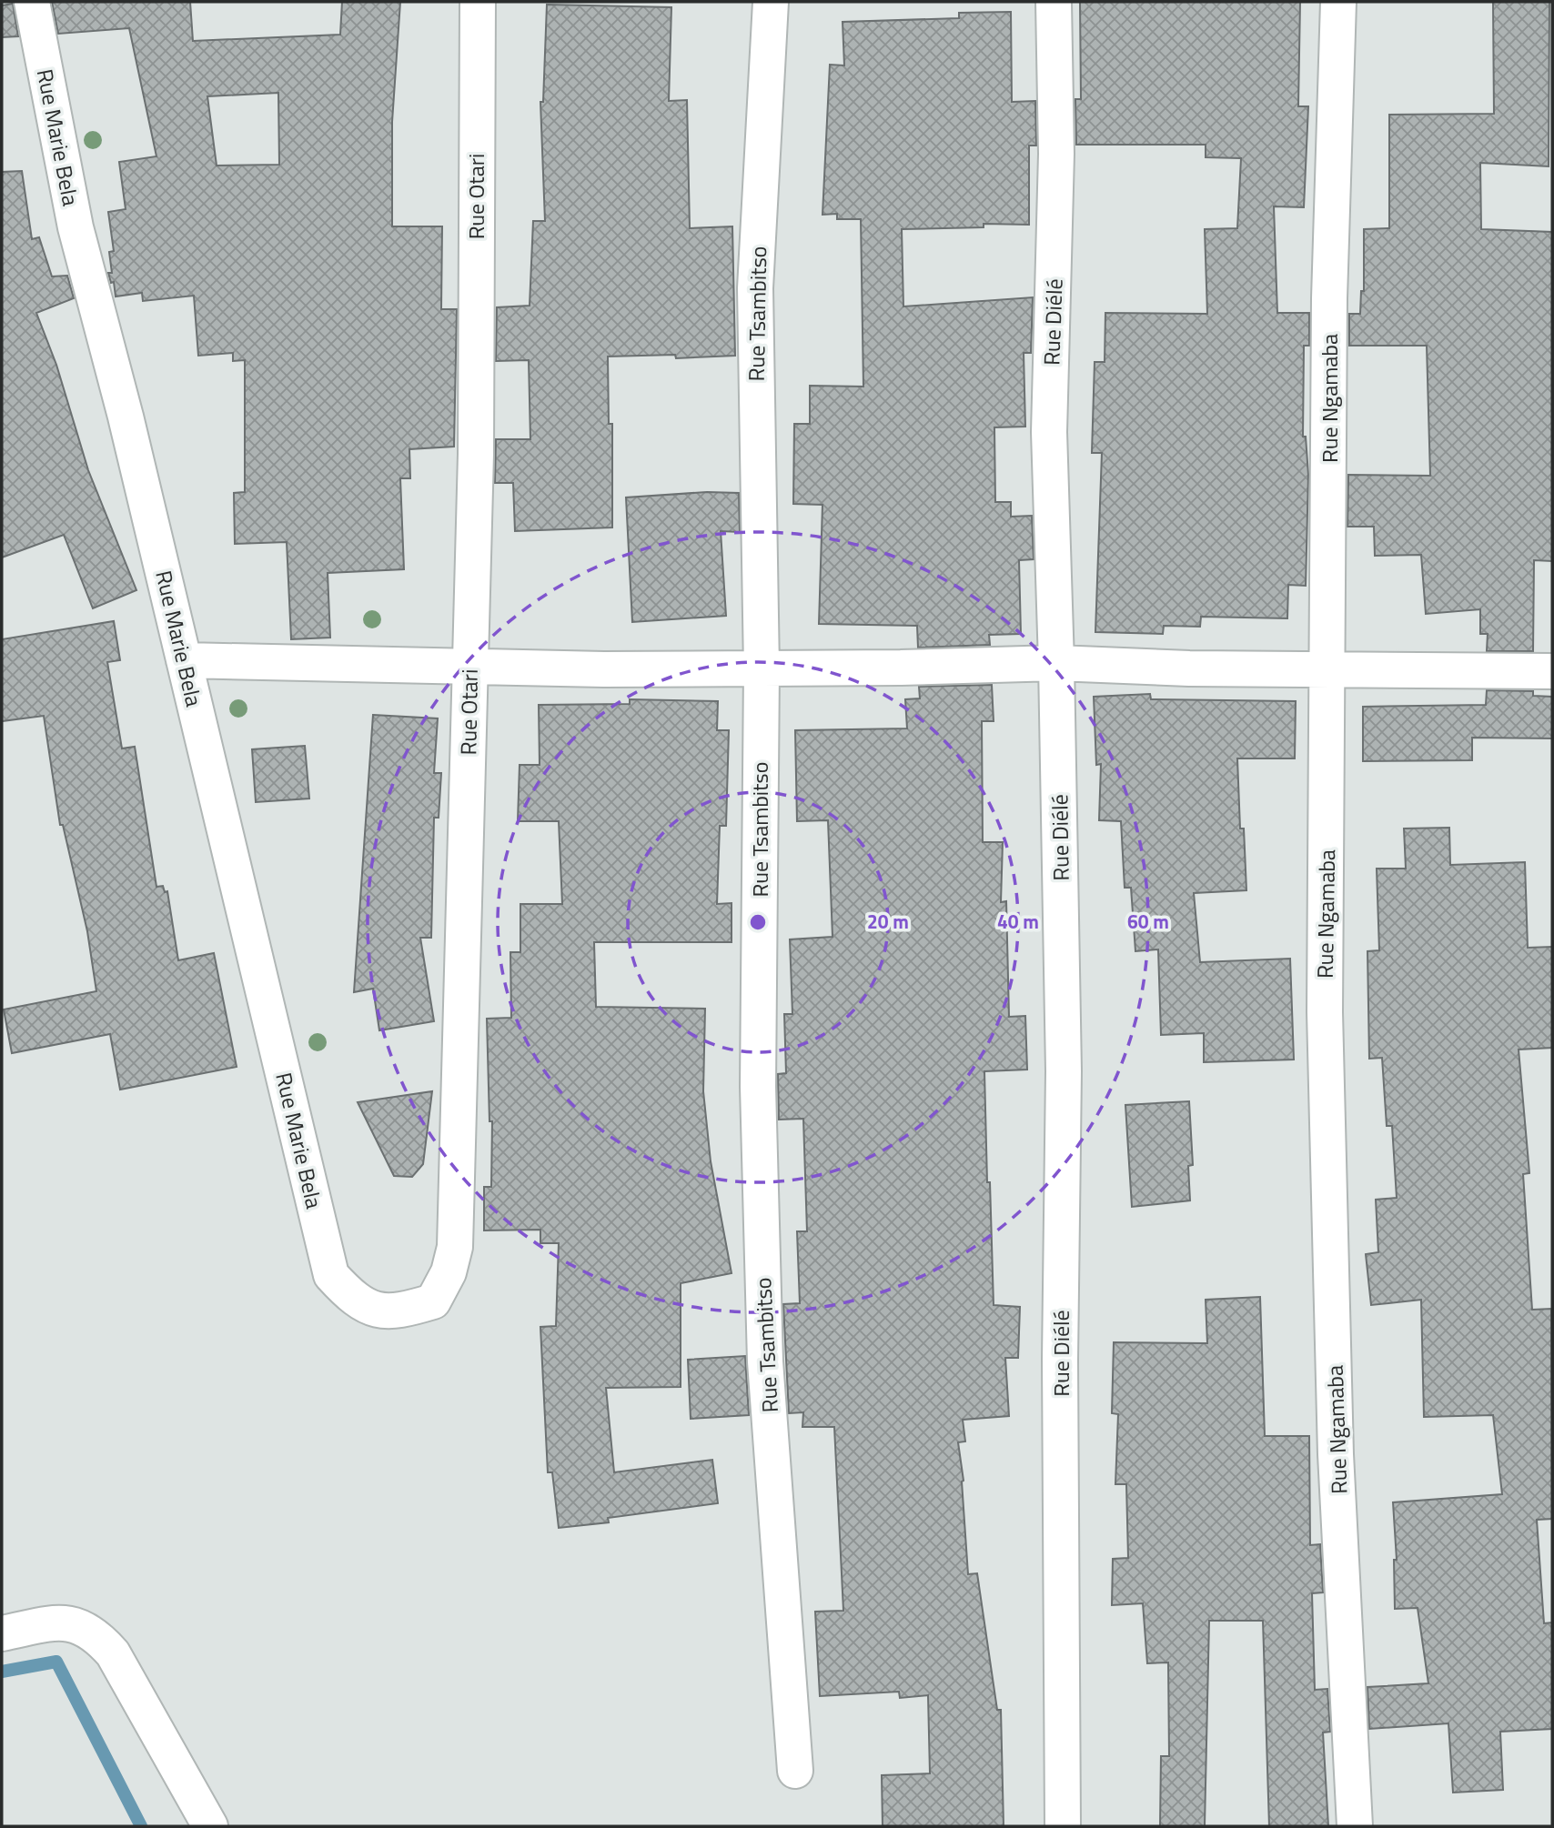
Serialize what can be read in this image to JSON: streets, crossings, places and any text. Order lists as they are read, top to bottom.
{
  "streets": {
    "street": [
      "Rue Marie Bela",
      "Rue Otari",
      "Rue Tsambitso",
      "Rue Diélé",
      "Rue Ngamaba"
    ]
  },
  "crossings": [
    ["Rue Marie Bela", "Rue Otari"]
  ],
  "rings": ["20 m", "40 m", "60 m"]
}
